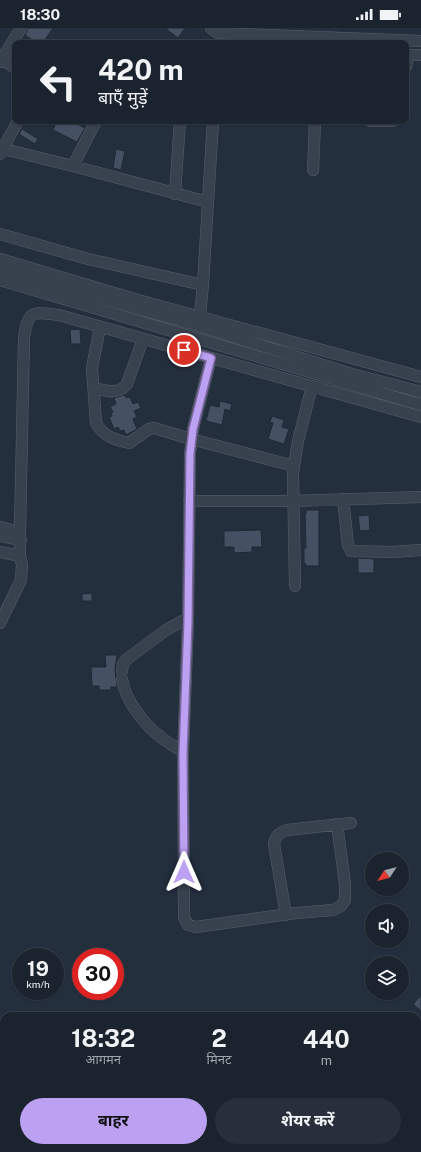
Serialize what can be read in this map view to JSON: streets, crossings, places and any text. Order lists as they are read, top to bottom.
{
  "north": "bottom left",
  "page": {
    "status": "18:30",
    "turn": ["420 m", "बाएँ मुड़ें"],
    "speed": "19 km/h",
    "limit": "30",
    "eta": [
      "18:32",
      "आगमन",
      "2",
      "मिनट",
      "440",
      "m"
    ],
    "buttons": ["बाहर", "शेयर करें"]
  }
}
